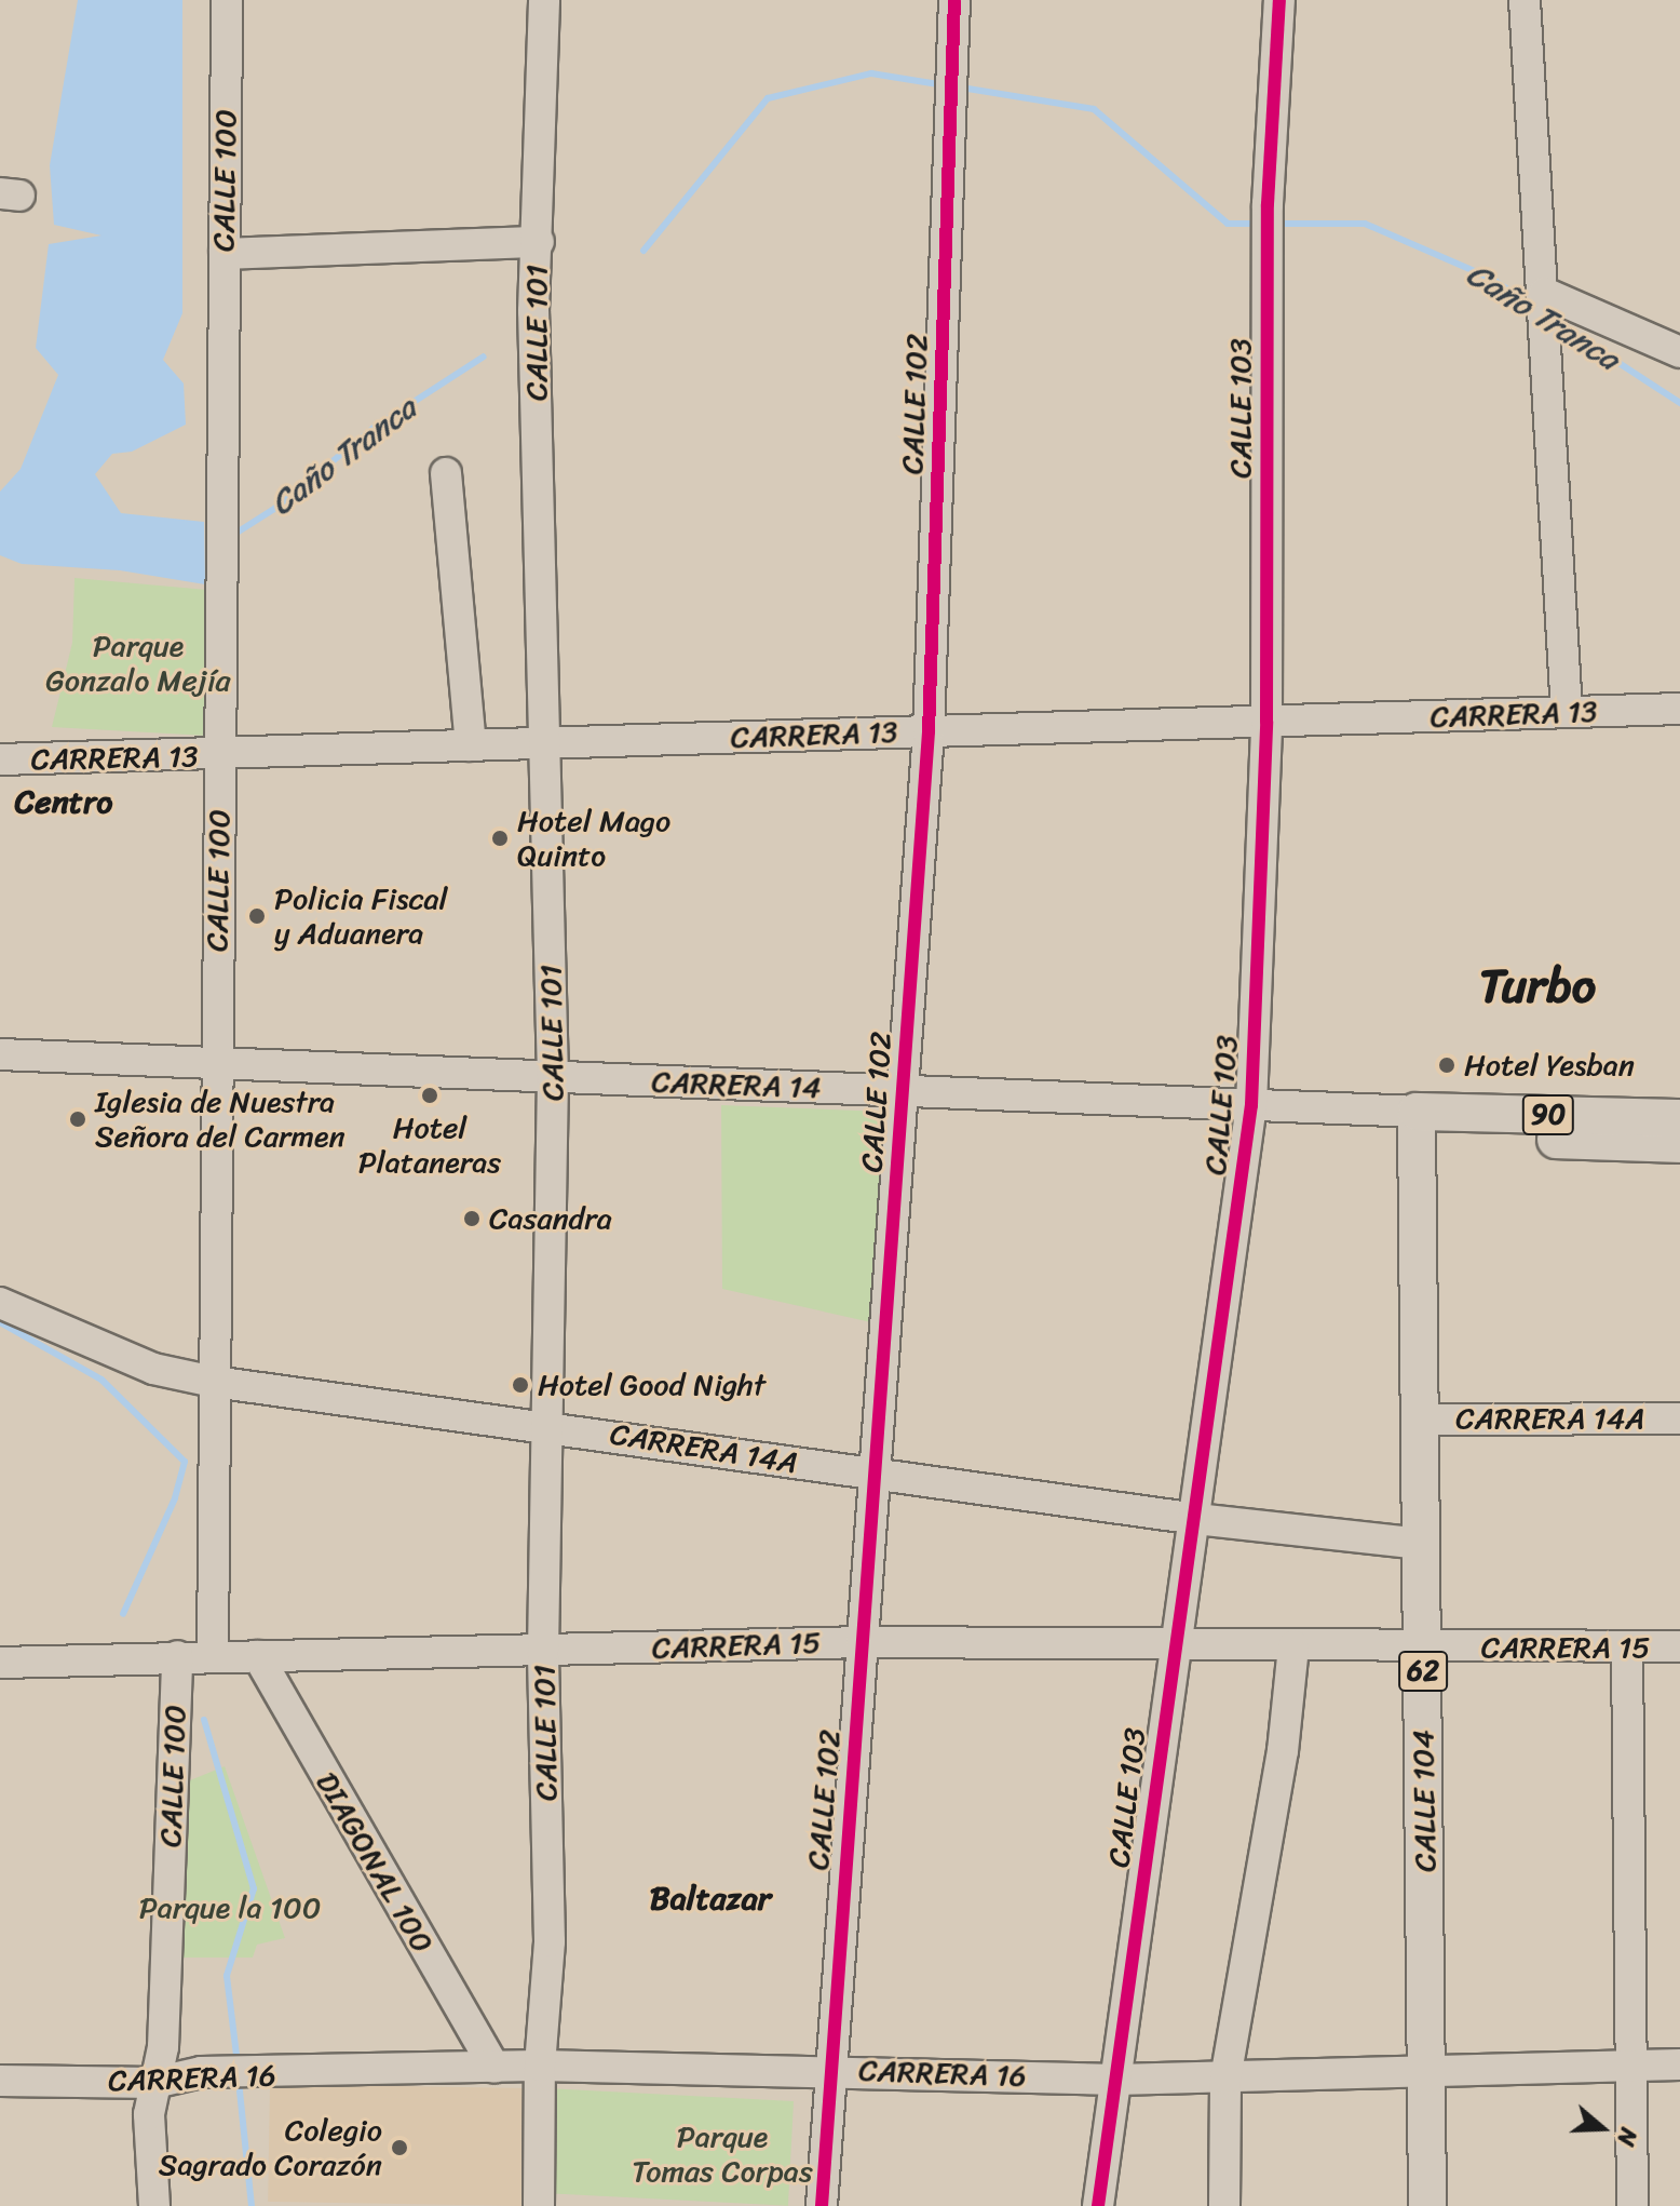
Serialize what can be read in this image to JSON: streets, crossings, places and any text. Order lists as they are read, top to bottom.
{
  "streets": {
    "main road": [
      "CARRERA 14",
      "90",
      "62",
      "CALLE 104"
    ],
    "street": [
      "CALLE 100",
      "CALLE 101",
      "CALLE 102",
      "CALLE 103",
      "CARRERA 13",
      "CARRERA 14A",
      "CARRERA 15",
      "DIAGONAL 100",
      "CARRERA 16"
    ]
  },
  "crossings": [
    ["CALLE 100", "CARRERA 13"],
    ["CALLE 100", "CARRERA 14"],
    ["CALLE 100", "CARRERA 14A"],
    ["CALLE 100", "CARRERA 15"],
    ["CALLE 100", "CARRERA 16"],
    ["CALLE 101", "CARRERA 13"],
    ["CALLE 101", "CARRERA 14"],
    ["CALLE 101", "CARRERA 14A"],
    ["CALLE 101", "CARRERA 15"],
    ["CALLE 101", "CARRERA 16"],
    ["CALLE 102", "CARRERA 13"],
    ["CALLE 102", "CARRERA 14"],
    ["CALLE 102", "CARRERA 14A"],
    ["CALLE 102", "CARRERA 15"],
    ["CALLE 102", "CARRERA 16"],
    ["CALLE 103", "CARRERA 13"],
    ["CALLE 103", "CARRERA 14"],
    ["CALLE 103", "CARRERA 14A"],
    ["CALLE 103", "CARRERA 15"],
    ["CALLE 103", "CARRERA 16"],
    ["CARRERA 14", "CALLE 104"],
    ["CARRERA 14A", "CALLE 104"],
    ["CARRERA 15", "CALLE 104"],
    ["CARRERA 15", "DIAGONAL 100"],
    ["CALLE 104", "CARRERA 16"],
    ["DIAGONAL 100", "CARRERA 16"]
  ],
  "districts": ["Centro", "Turbo", "Baltazar"],
  "water": ["Caño Tranca"],
  "parks": ["Parque Gonzalo Mejía", "Parque la 100", "Parque Tomas Corpas"],
  "places": [
    "Hotel Mago Quinto",
    "Policia Fiscal y Aduanera",
    "Hotel Yesban",
    "Hotel Plataneras",
    "Iglesia de Nuestra Señora del Carmen",
    "Casandra",
    "Hotel Good Night",
    "Colegio Sagrado Corazón"
  ],
  "north": "right"
}
